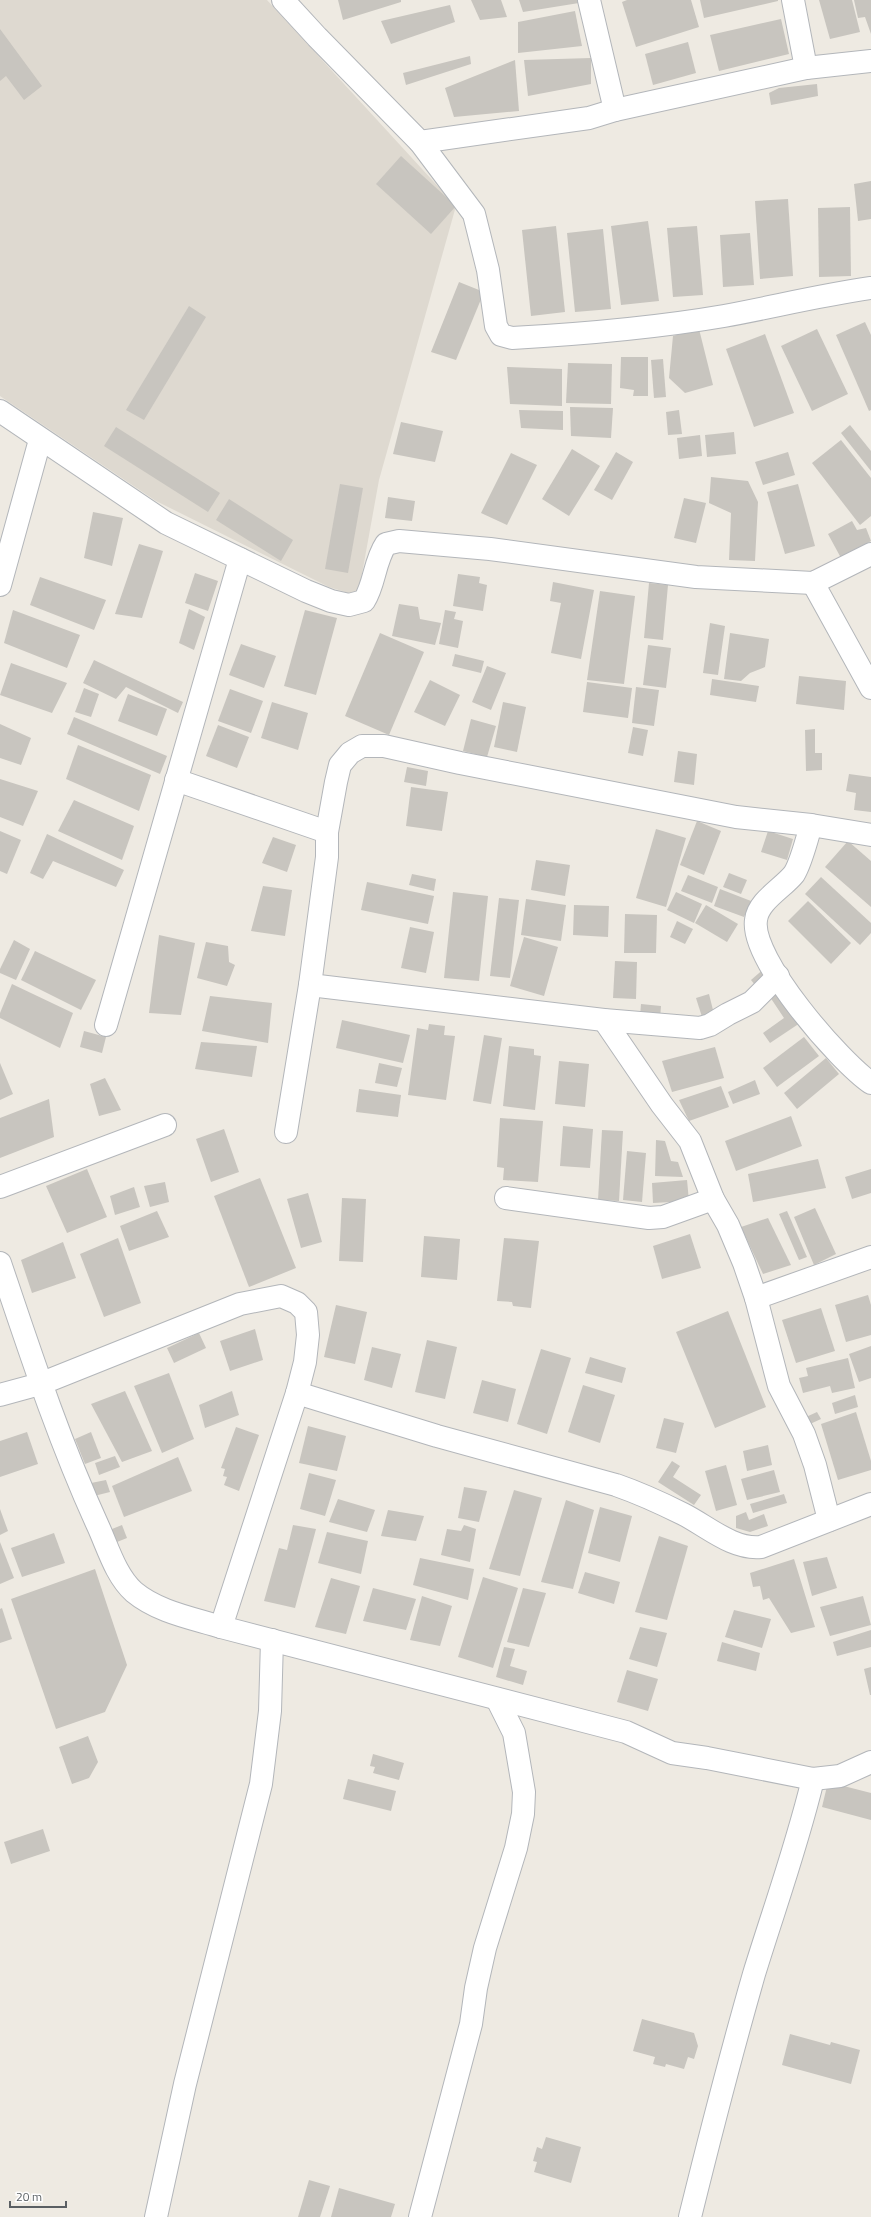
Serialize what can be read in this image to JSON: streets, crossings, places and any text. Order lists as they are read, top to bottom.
{
  "scale_bar": "20 m"
}
